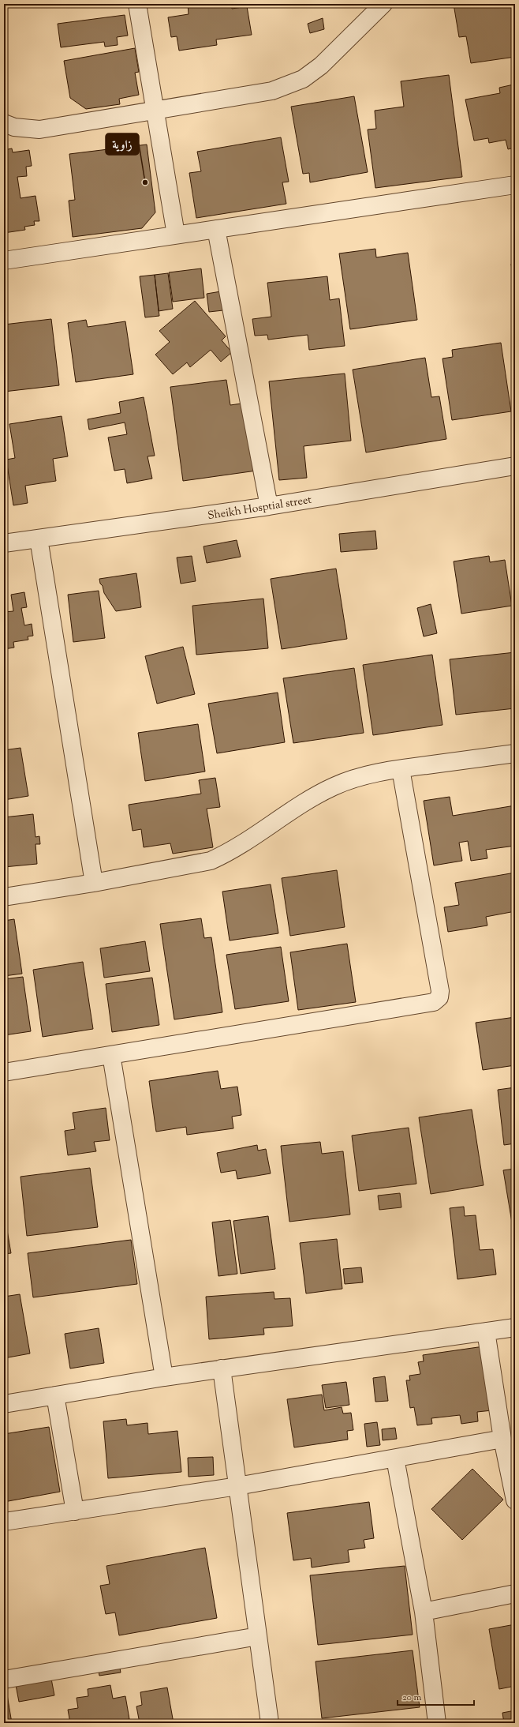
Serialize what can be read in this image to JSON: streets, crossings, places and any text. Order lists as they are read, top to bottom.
{
  "streets": {
    "street": ["Sheikh Hosptial street"]
  },
  "places": ["زاوية"],
  "scale_bar": "20 m"
}
